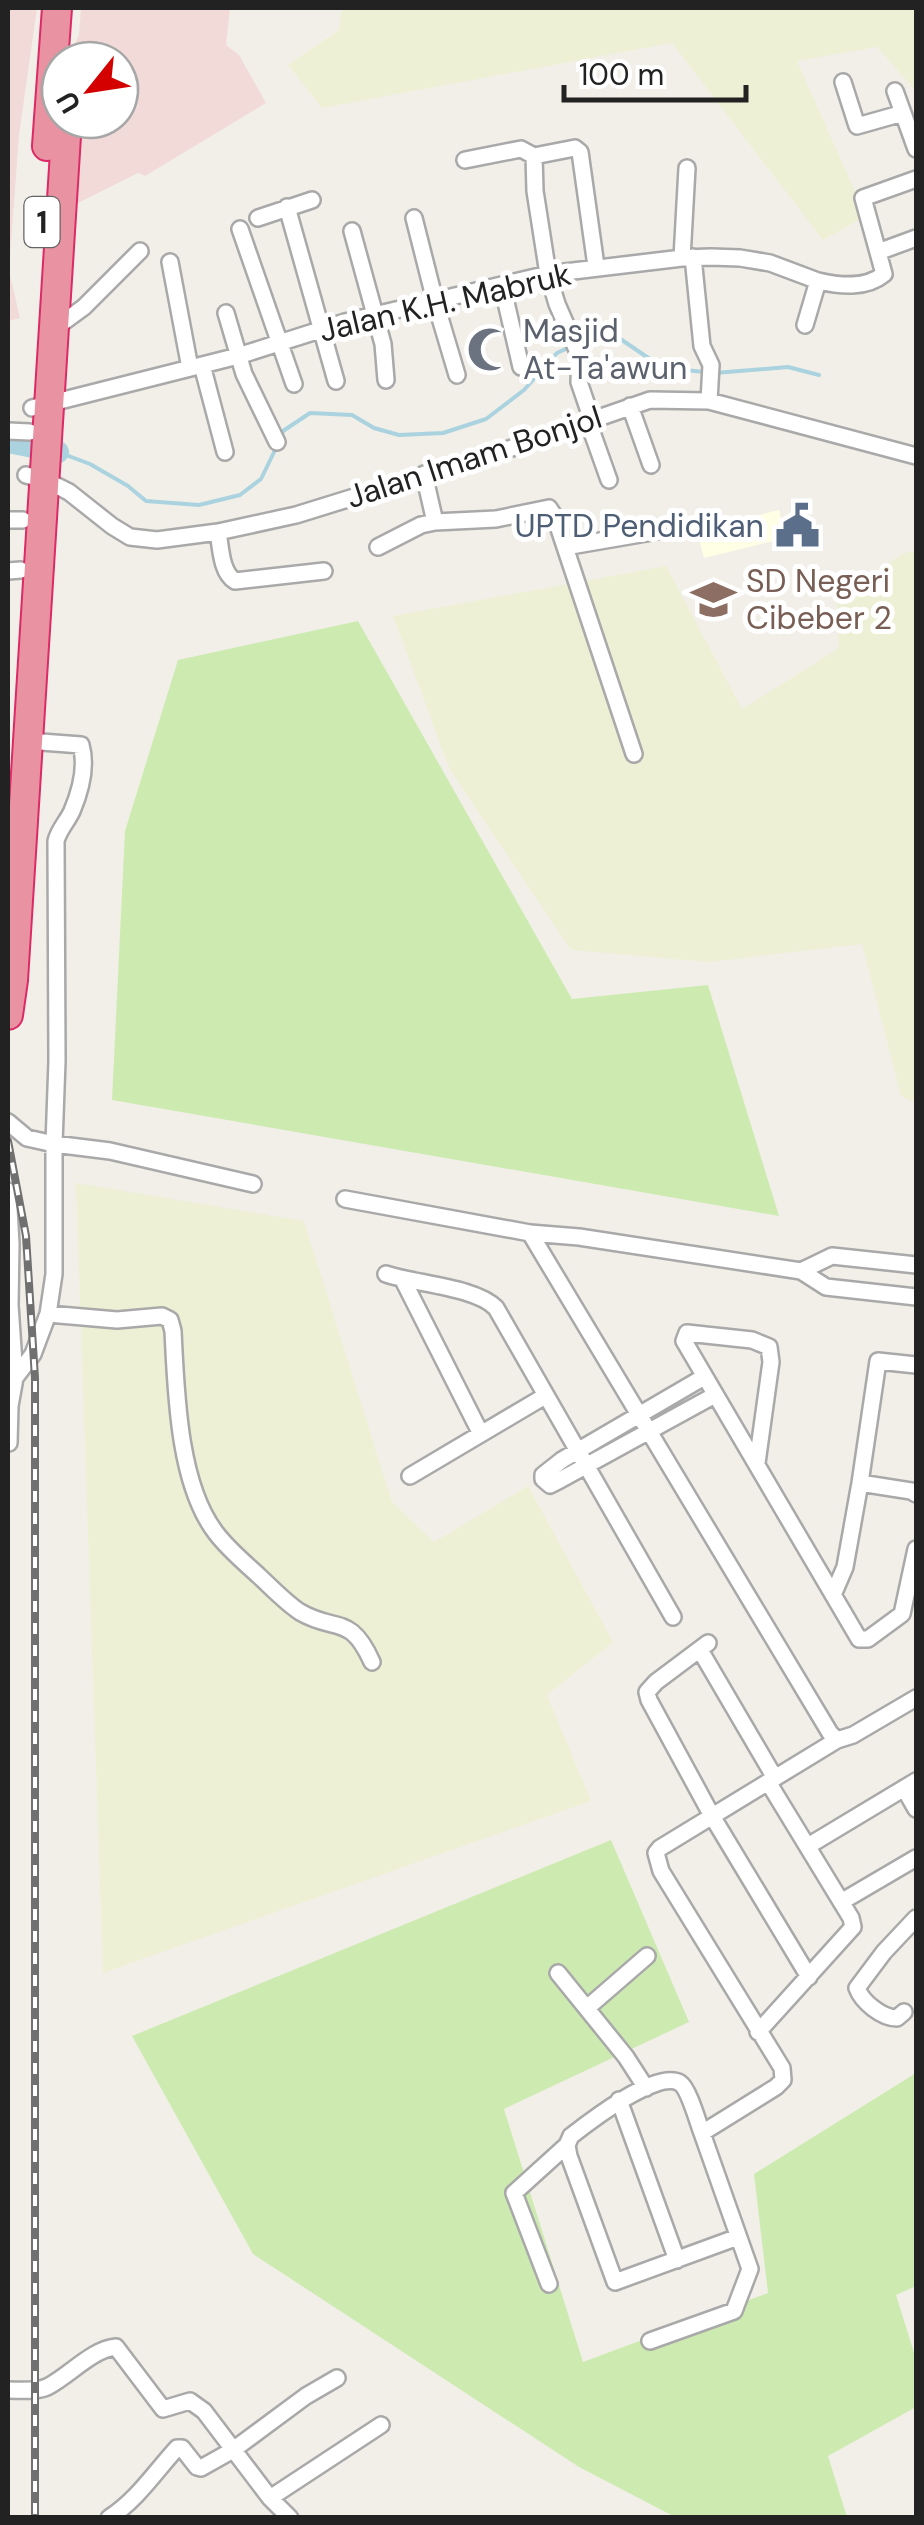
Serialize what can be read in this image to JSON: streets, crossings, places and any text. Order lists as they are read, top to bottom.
{
  "streets": {
    "highway": ["1"],
    "street": ["Jalan K.H. Mabruk", "Jalan Imam Bonjol"]
  },
  "crossings": [
    ["1", "Jalan K.H. Mabruk"],
    ["1", "Jalan Imam Bonjol"],
    ["Jalan K.H. Mabruk", "Jalan Imam Bonjol"]
  ],
  "places": {
    "mosque": ["Masjid At-Ta'awun"],
    "public building": ["UPTD Pendidikan"],
    "school or university": ["SD Negeri Cibeber 2"]
  },
  "scale_bar": "100 m",
  "north": "bottom left"
}
